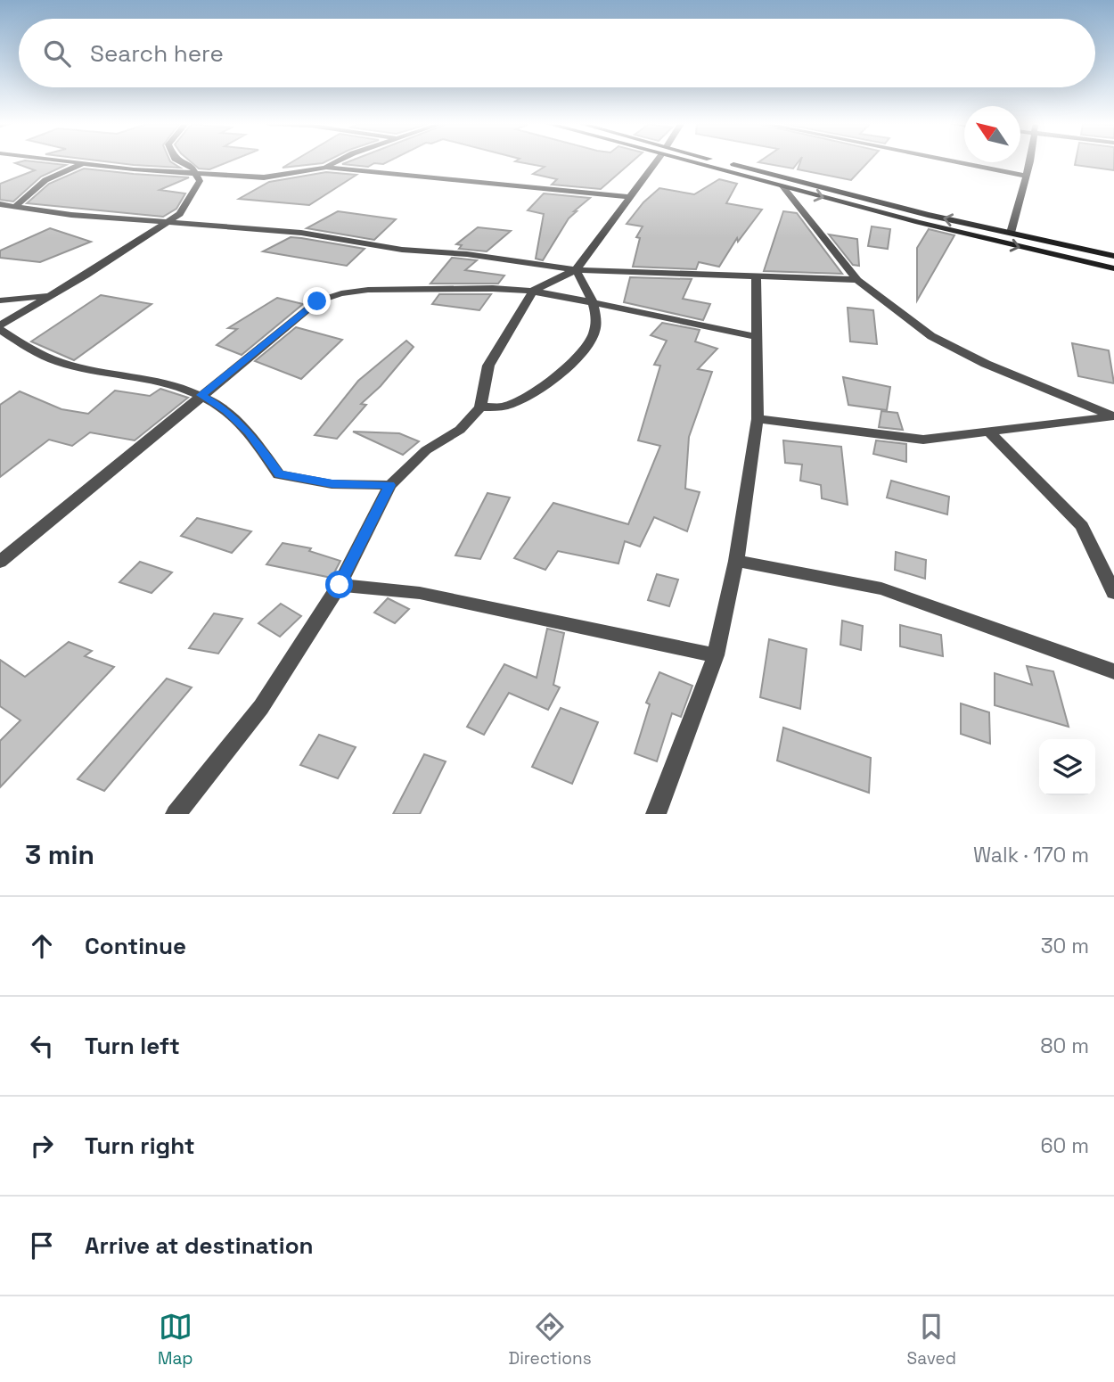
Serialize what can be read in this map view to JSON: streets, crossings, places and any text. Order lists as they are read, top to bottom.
{
  "north": "top left",
  "page": {
    "search": "Search here",
    "heading": ["3 min", "Walk · 170 m"],
    "list": [
      ["Continue", "30 m"],
      ["Turn left", "80 m"],
      ["Turn right", "60 m"],
      "Arrive at destination"
    ],
    "nav": ["Map", "Directions", "Saved"]
  }
}
